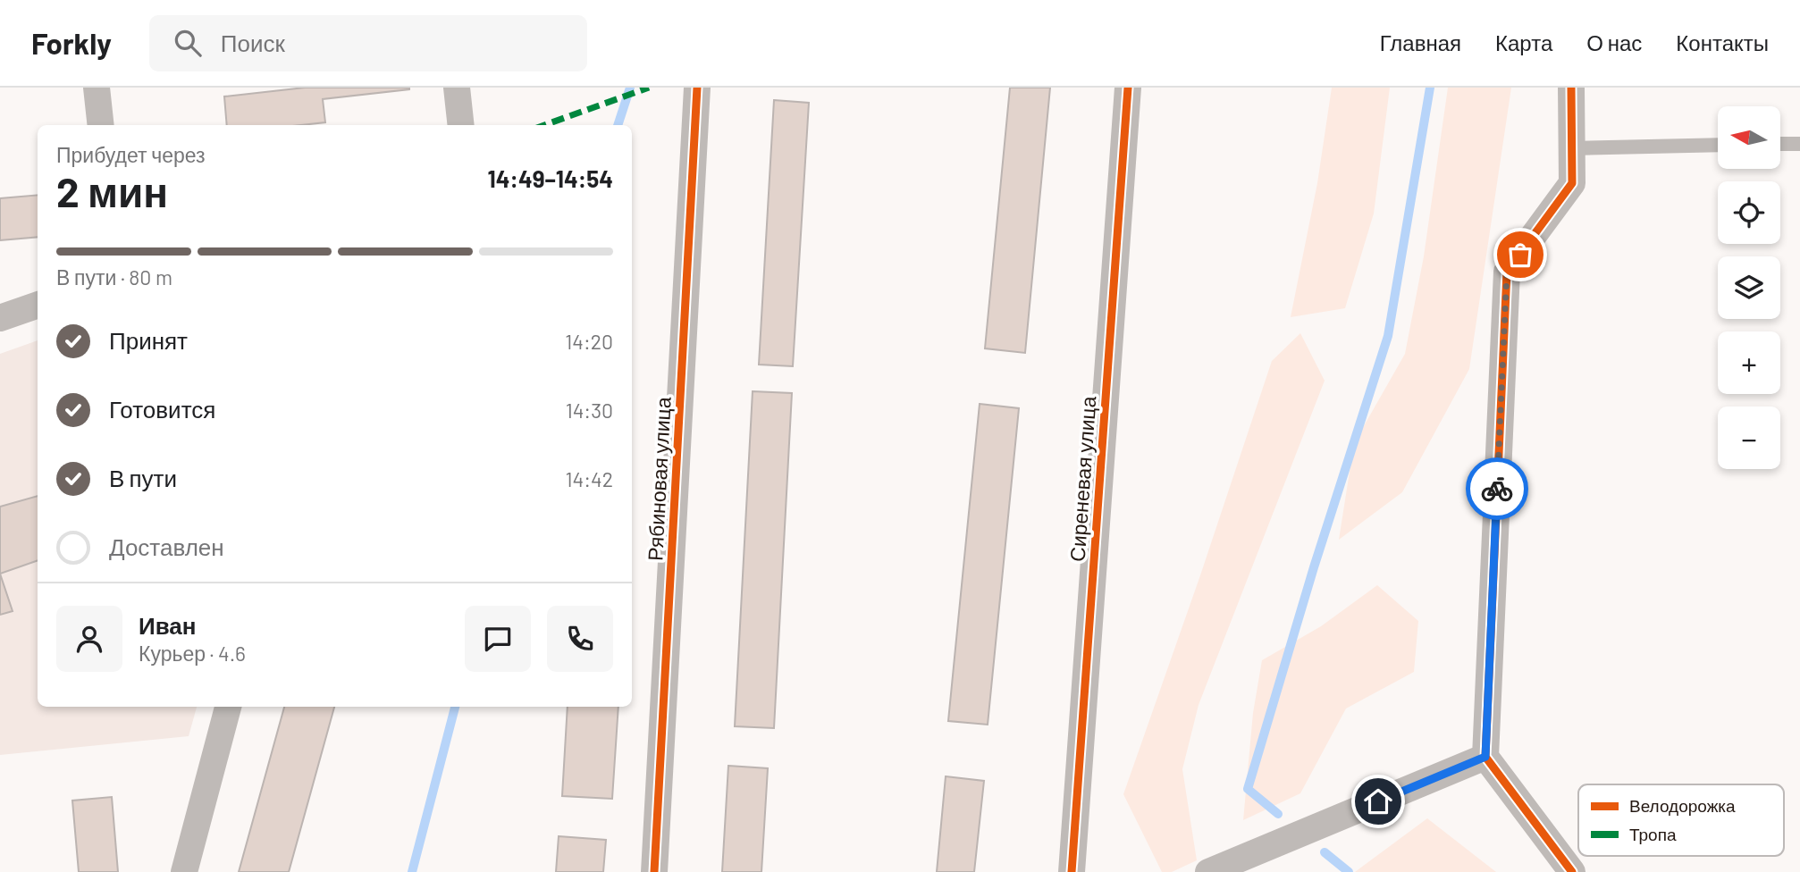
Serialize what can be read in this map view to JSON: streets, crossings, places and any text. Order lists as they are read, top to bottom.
{
  "streets": {
    "street": ["Рябиновая улица", "Сиреневая улица"]
  },
  "legend": ["Велодорожка", "Тропа"],
  "north": "left",
  "page": {
    "header": "Forkly",
    "search": "Поиск",
    "nav": [
      "Главная",
      "Карта",
      "О нас",
      "Контакты"
    ],
    "map_buttons": ["+", "−"],
    "heading": ["2 мин", "Прибудет через", "14:49–14:54"],
    "panel": ["Иван", "Курьер · 4.6"],
    "bar": "В пути · 80 m",
    "list": [
      ["Принят", "14:20"],
      ["Готовится", "14:30"],
      ["В пути", "14:42"],
      "Доставлен"
    ]
  }
}
